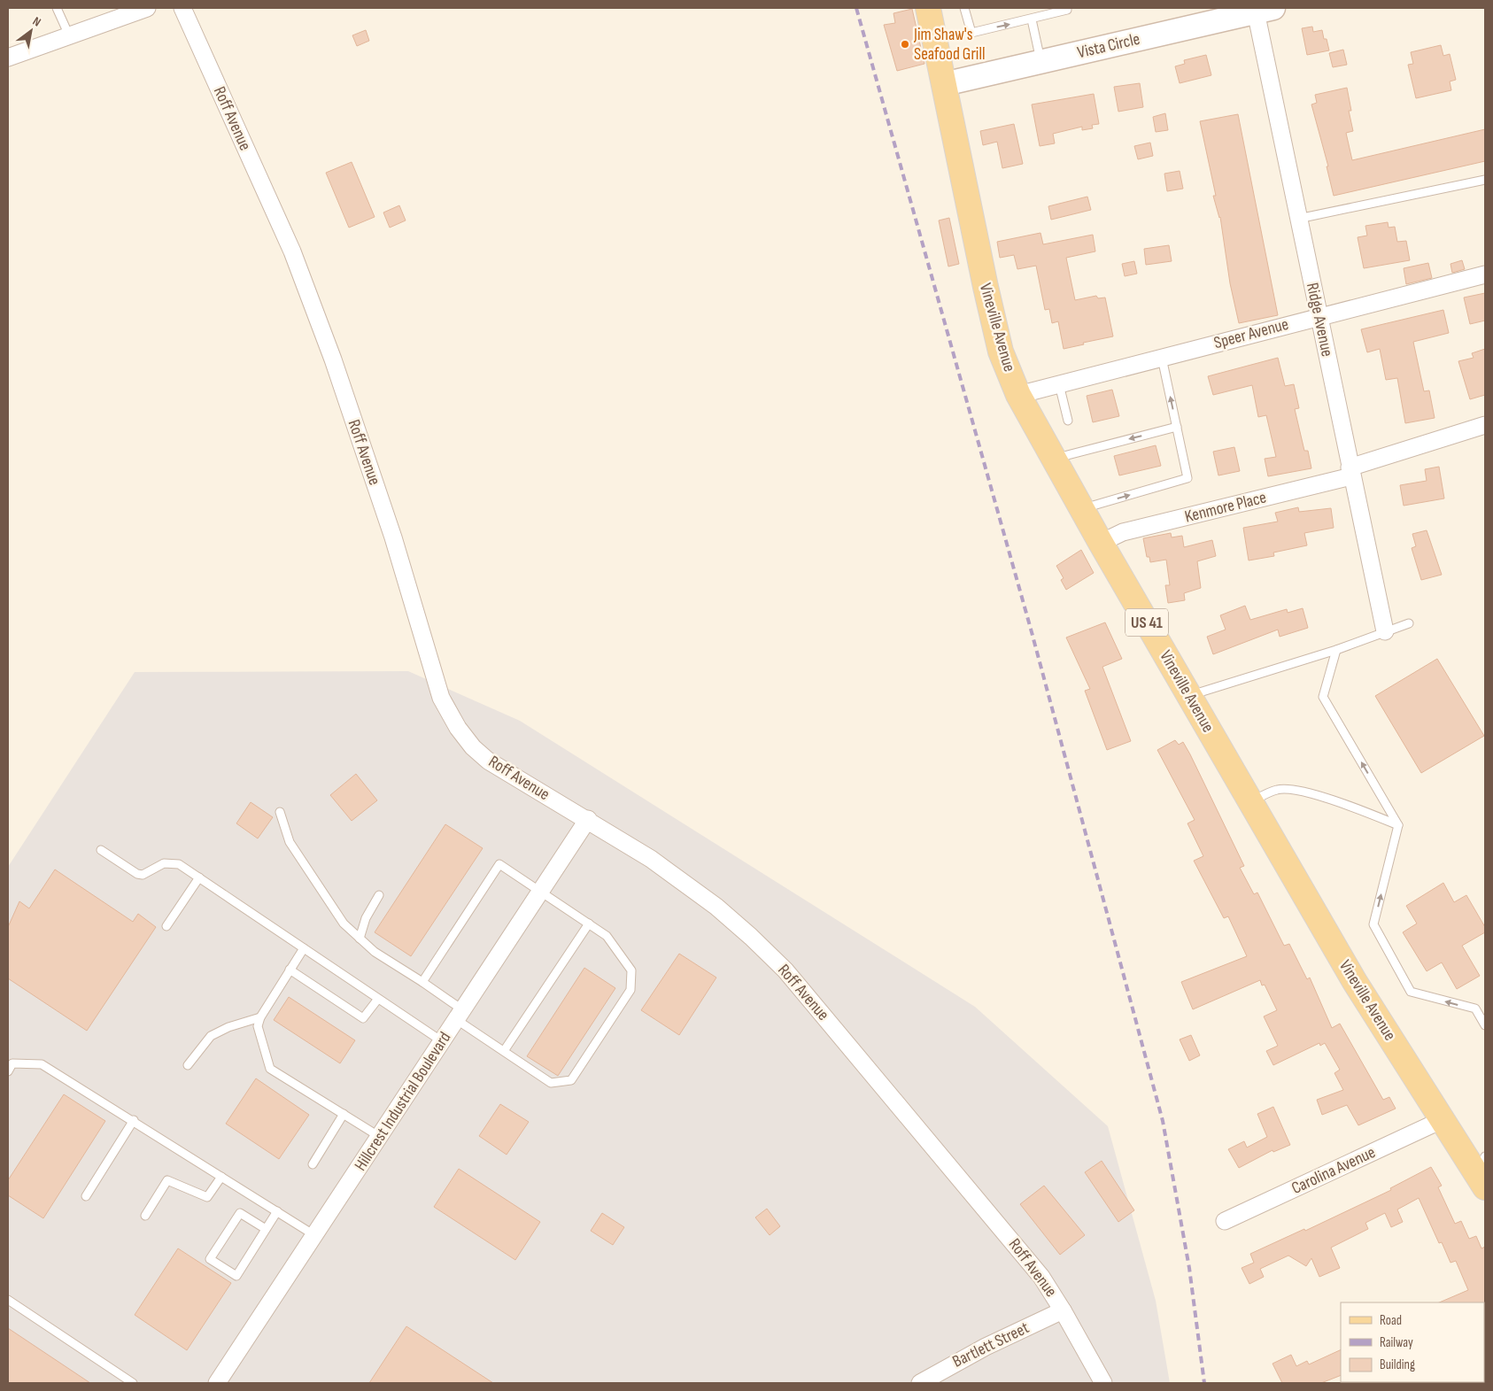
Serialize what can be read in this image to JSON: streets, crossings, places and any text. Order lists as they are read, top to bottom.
{
  "streets": {
    "main road": ["Vineville Avenue", "US 41"],
    "street": [
      "Vista Circle",
      "Roff Avenue",
      "Ridge Avenue",
      "Speer Avenue",
      "Kenmore Place",
      "Hillcrest Industrial Boulevard",
      "Carolina Avenue",
      "Bartlett Street"
    ]
  },
  "crossings": [
    ["Vista Circle", "Ridge Avenue"],
    ["Vista Circle", "Vineville Avenue"],
    ["Roff Avenue", "Hillcrest Industrial Boulevard"],
    ["Roff Avenue", "Bartlett Street"],
    ["Ridge Avenue", "Speer Avenue"],
    ["Ridge Avenue", "Kenmore Place"],
    ["Vineville Avenue", "Speer Avenue"],
    ["Vineville Avenue", "Kenmore Place"],
    ["Vineville Avenue", "Carolina Avenue"]
  ],
  "places": ["Jim Shaw's Seafood Grill"],
  "legend": ["Road", "Railway", "Building"],
  "north": "top right"
}
